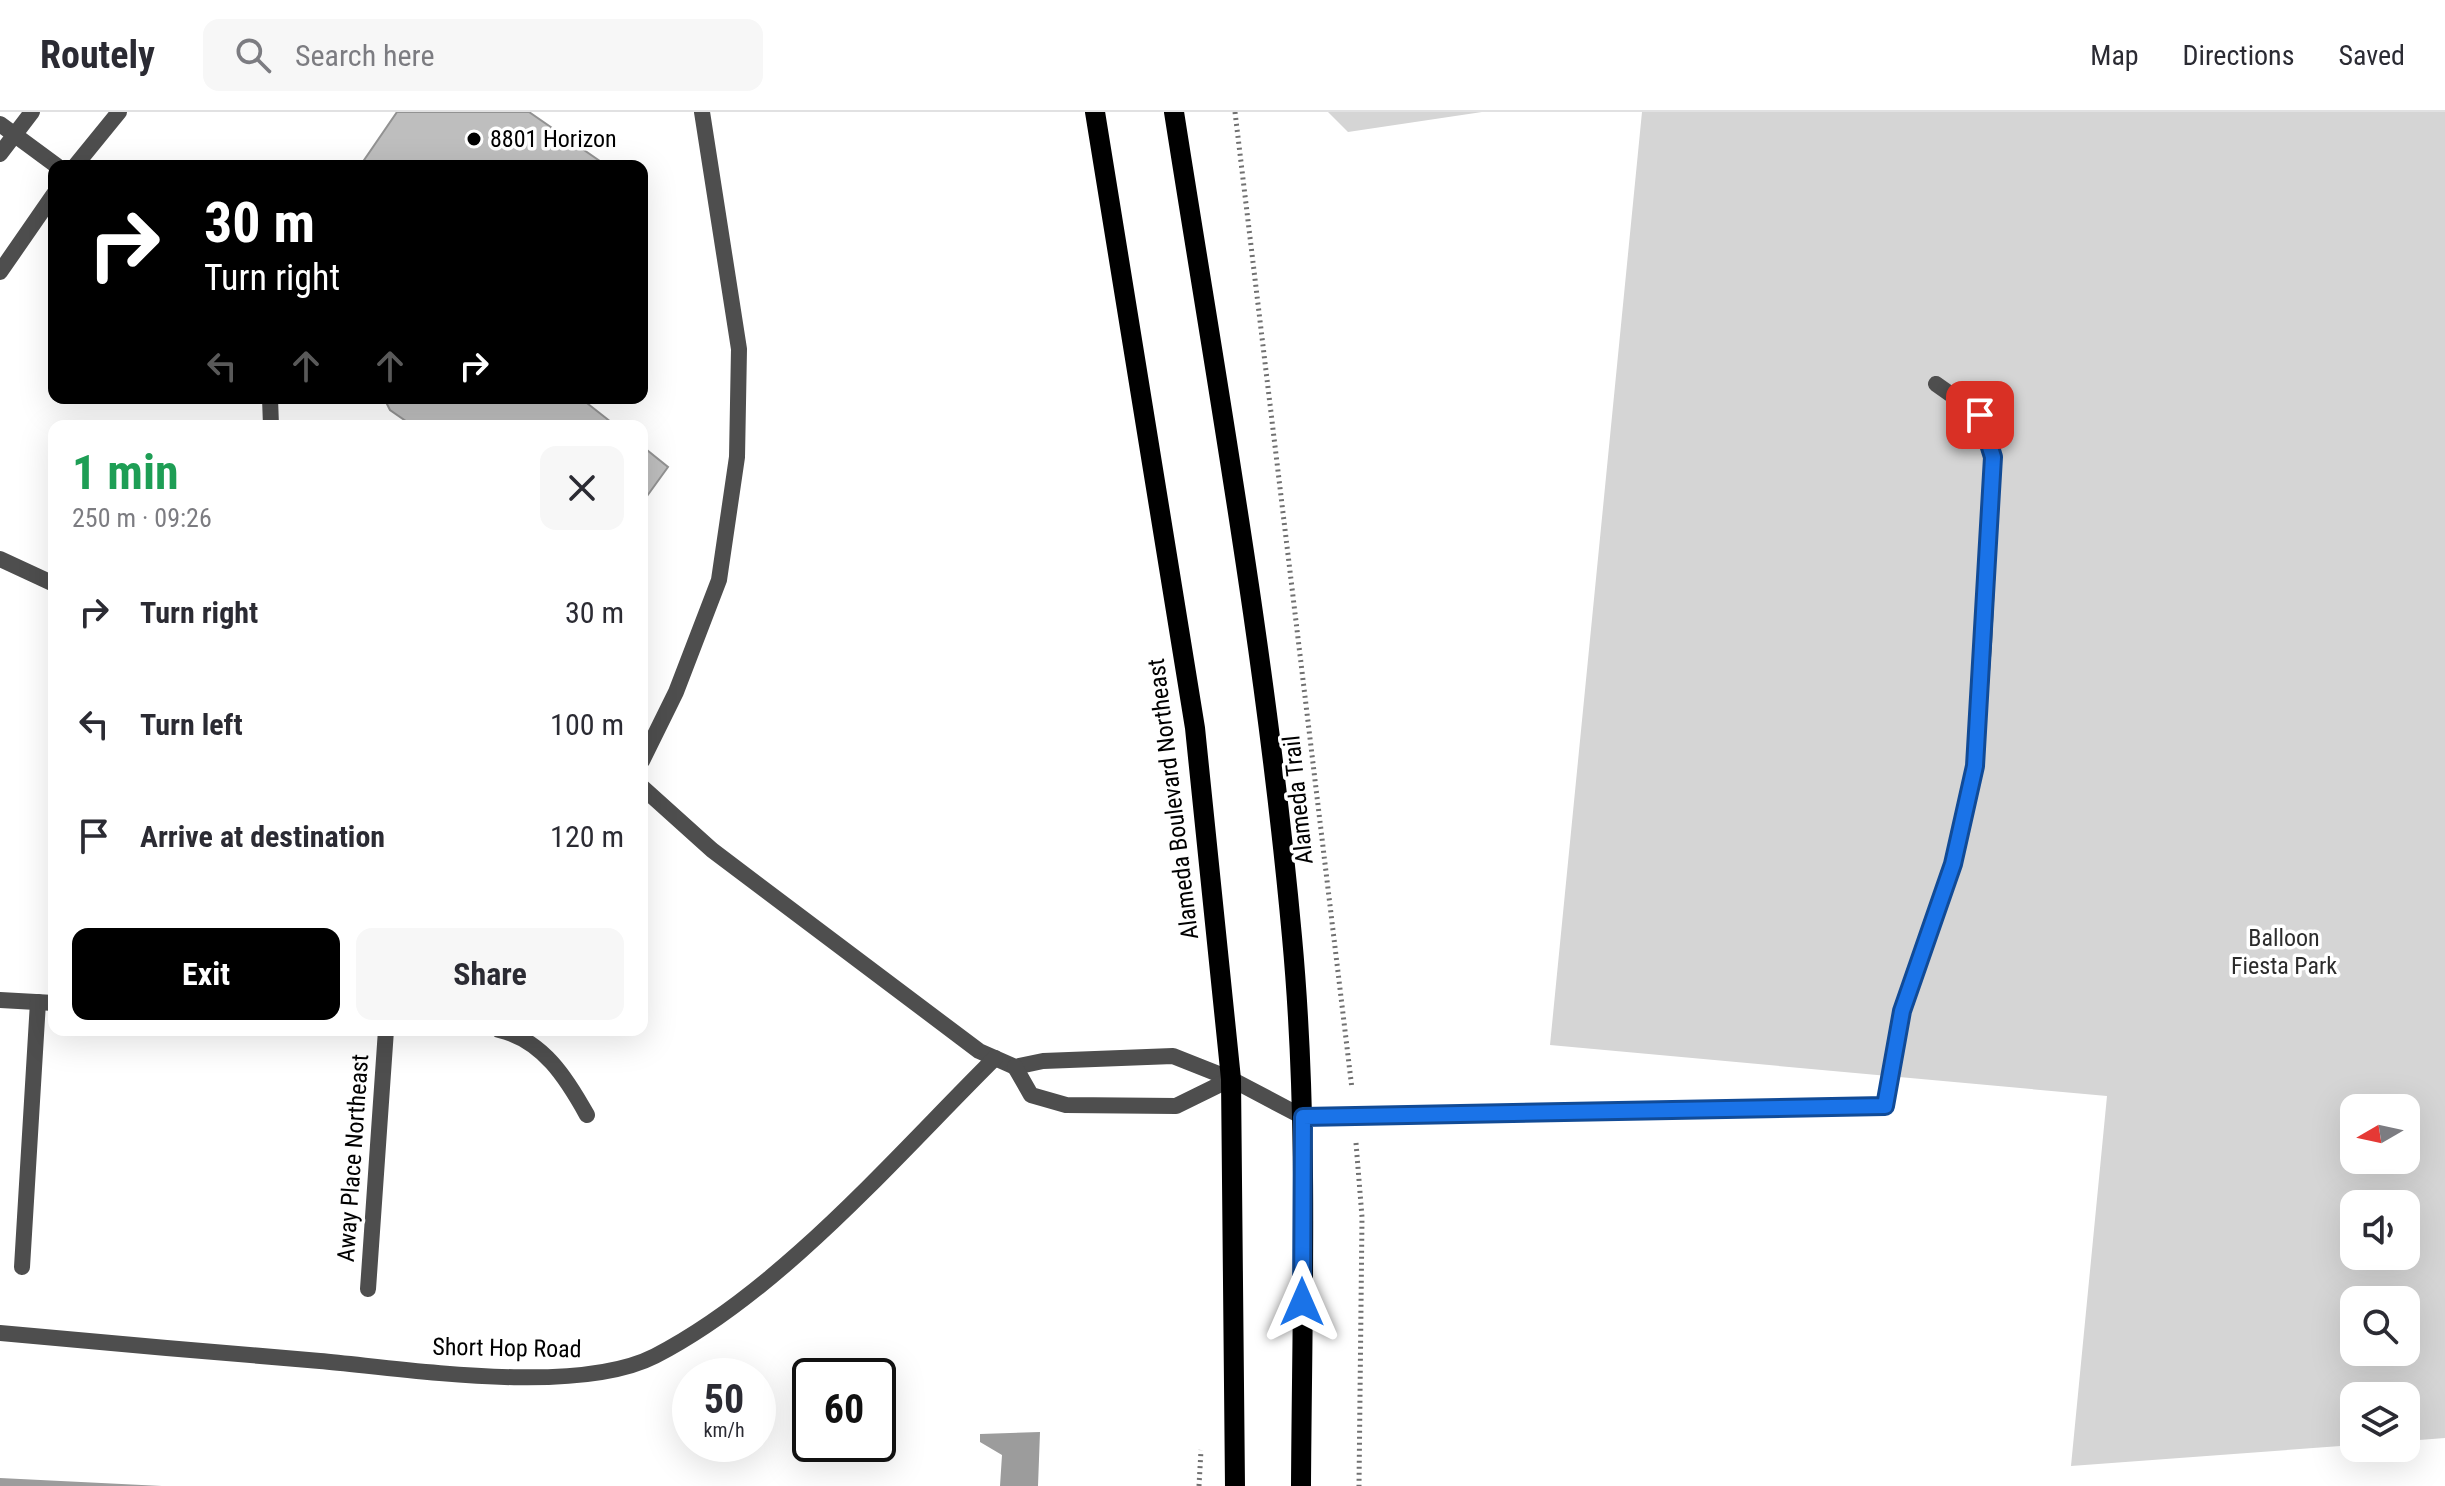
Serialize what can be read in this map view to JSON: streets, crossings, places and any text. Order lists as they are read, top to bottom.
{
  "streets": {
    "main road": ["Alameda Boulevard Northeast"],
    "street": ["Away Place Northeast", "Short Hop Road"],
    "path": ["Alameda Trail"]
  },
  "parks": ["Balloon Fiesta Park"],
  "places": ["8801 Horizon"],
  "north": "left",
  "page": {
    "header": "Routely",
    "search": "Search here",
    "nav": ["Map", "Directions", "Saved"],
    "turn": ["30 m", "Turn right"],
    "heading": ["1 min", "250 m · 09:26"],
    "list": [
      {
        "name": "Turn right",
        "value": "30 m"
      },
      {
        "name": "Turn left",
        "value": "100 m"
      },
      {
        "name": "Arrive at destination",
        "value": "120 m"
      }
    ],
    "buttons": ["Exit", "Share"],
    "speed": "50 km/h",
    "limit": "60"
  }
}
